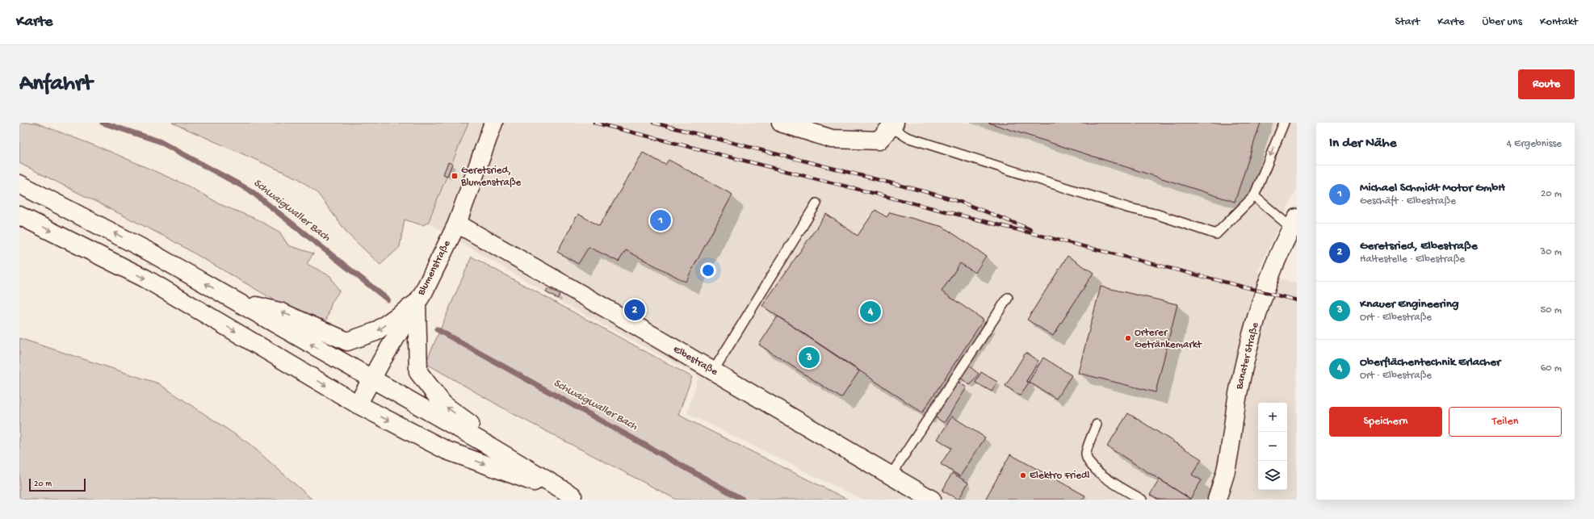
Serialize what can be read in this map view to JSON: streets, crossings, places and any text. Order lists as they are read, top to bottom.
{
  "streets": {
    "main road": ["Blumenstraße", "Banater Straße", "Elbestraße"]
  },
  "crossings": [
    ["Blumenstraße", "Elbestraße"]
  ],
  "water": ["Schwaigwaller Bach"],
  "places": {
    "transit": ["Geretsried, Blumenstraße"],
    "other": ["Orterer Getränkemarkt", "Elektro Friedl"]
  },
  "scale_bar": "20 m",
  "page": {
    "header": "Karte",
    "nav": [
      "Start",
      "Karte",
      "Über uns",
      "Kontakt"
    ],
    "buttons": [
      "Route",
      ["Speichern", "Teilen"]
    ],
    "title": "Anfahrt",
    "heading": ["In der Nähe", "4 Ergebnisse"],
    "list": [
      {
        "mark": "1",
        "name": "Michael Schmidt Motor GmbH",
        "note": "Geschäft · Elbestraße",
        "value": "20 m"
      },
      {
        "mark": "2",
        "name": "Geretsried, Elbestraße",
        "note": "Haltestelle · Elbestraße",
        "value": "30 m"
      },
      {
        "mark": "3",
        "name": "Knauer Engineering",
        "note": "Ort · Elbestraße",
        "value": "50 m"
      },
      {
        "mark": "4",
        "name": "Oberflächentechnik Erlacher",
        "note": "Ort · Elbestraße",
        "value": "60 m"
      }
    ],
    "pins": [
      "1",
      "2",
      "4",
      "3"
    ],
    "map_buttons": ["+", "−"],
    "scale": "20 m"
  }
}
